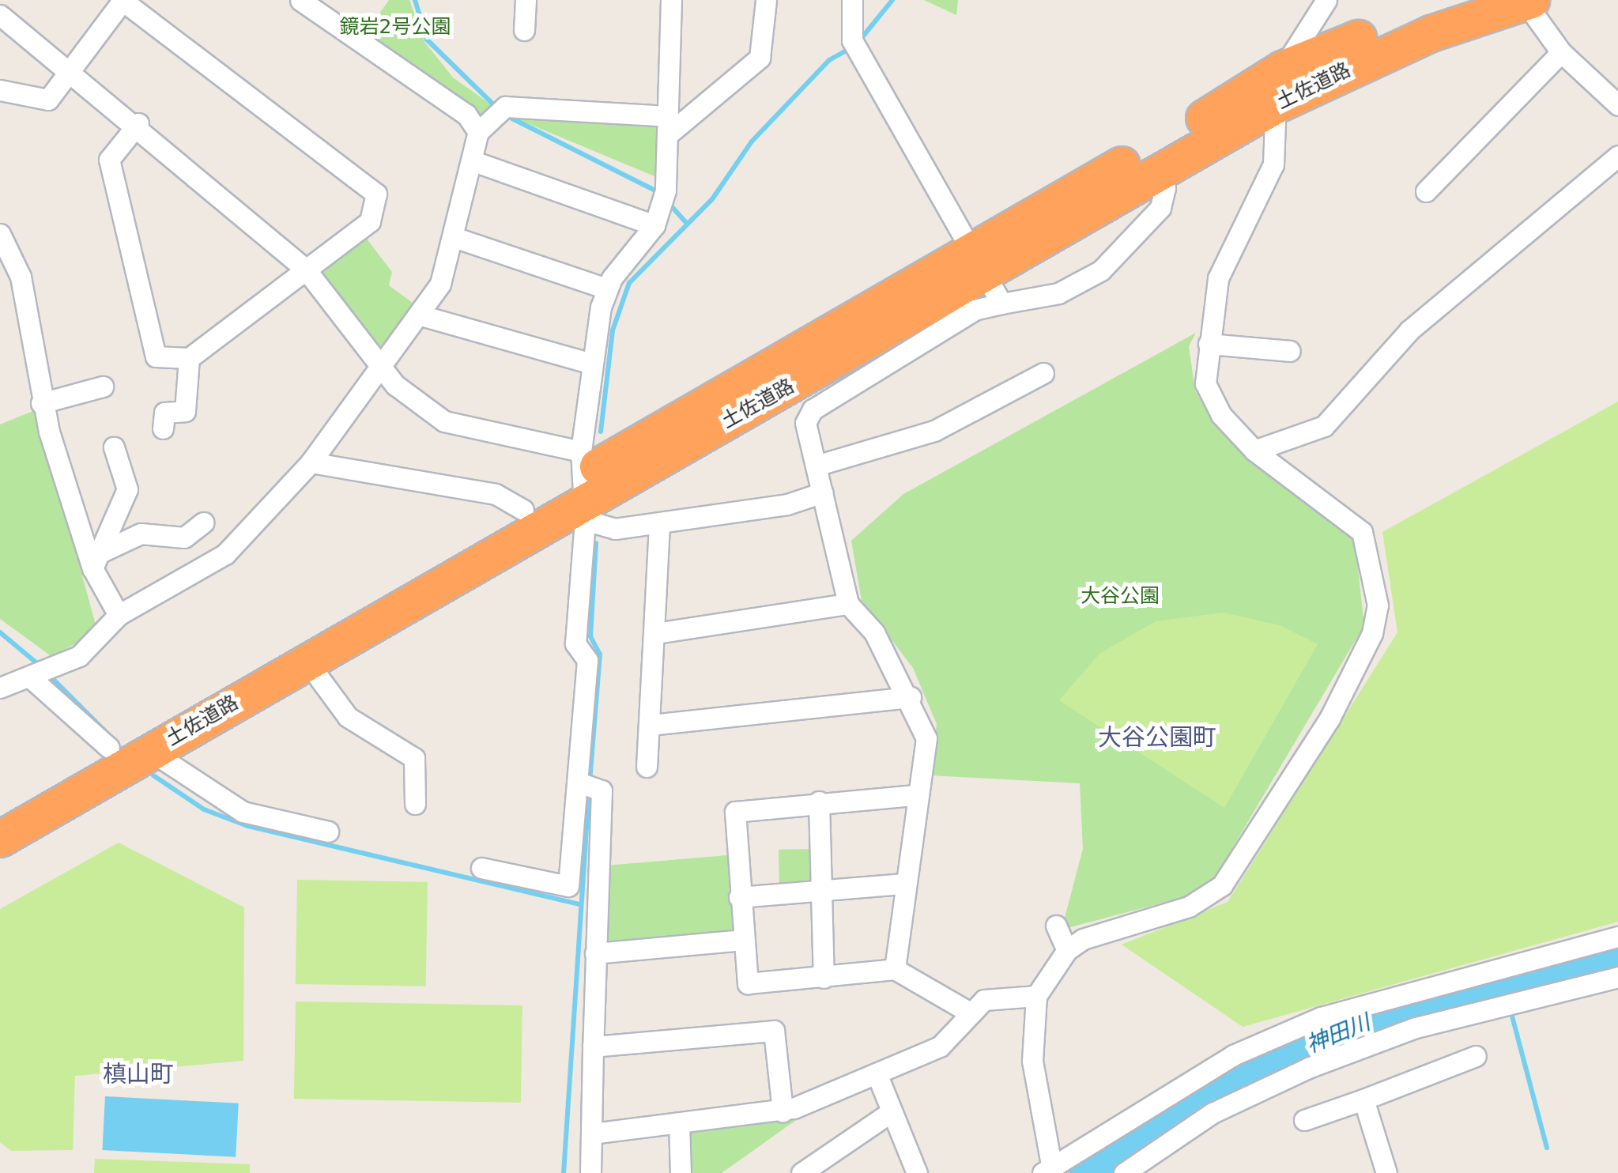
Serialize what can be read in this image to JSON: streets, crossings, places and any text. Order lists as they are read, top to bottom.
{
  "streets": {
    "highway": ["土佐道路"]
  },
  "districts": ["大谷公園町", "槙山町"],
  "water": ["神田川"],
  "parks": ["鏡岩2号公園", "大谷公園"]
}
